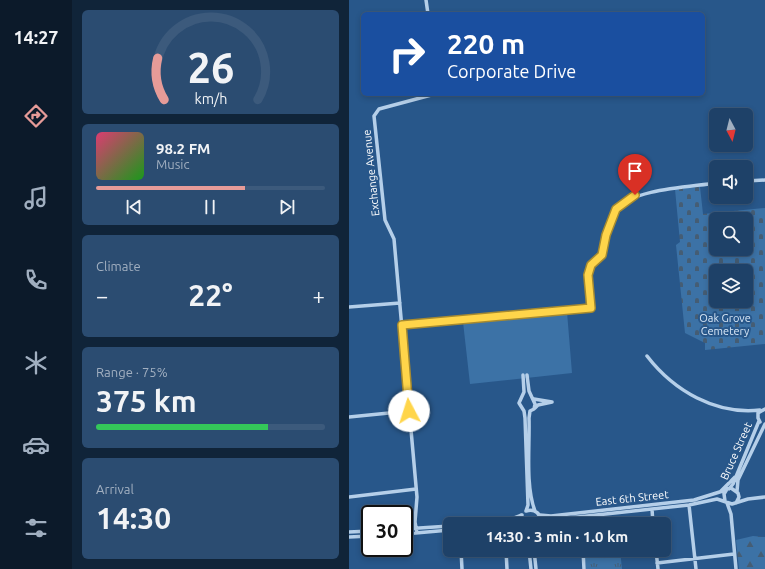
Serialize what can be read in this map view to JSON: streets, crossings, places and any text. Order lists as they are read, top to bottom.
{
  "streets": {
    "street": ["Exchange Avenue", "Bruce Street", "East 6th Street"]
  },
  "crossings": [
    ["Bruce Street", "East 6th Street"]
  ],
  "parks": ["Oak Grove Cemetery"],
  "north": "bottom",
  "page": {
    "tabs": "14:27",
    "turn": ["220 m", "Corporate Drive"],
    "song": ["98.2 FM", "Music"],
    "tile": [
      "Climate",
      ["Range · 75%", "375 km"],
      ["Arrival", "14:30"]
    ],
    "heat": ["−", "22°", "+"],
    "limit": "30",
    "trip": "14:30 · 3 min · 1.0 km",
    "gauge": ["26", "km/h"]
  }
}
